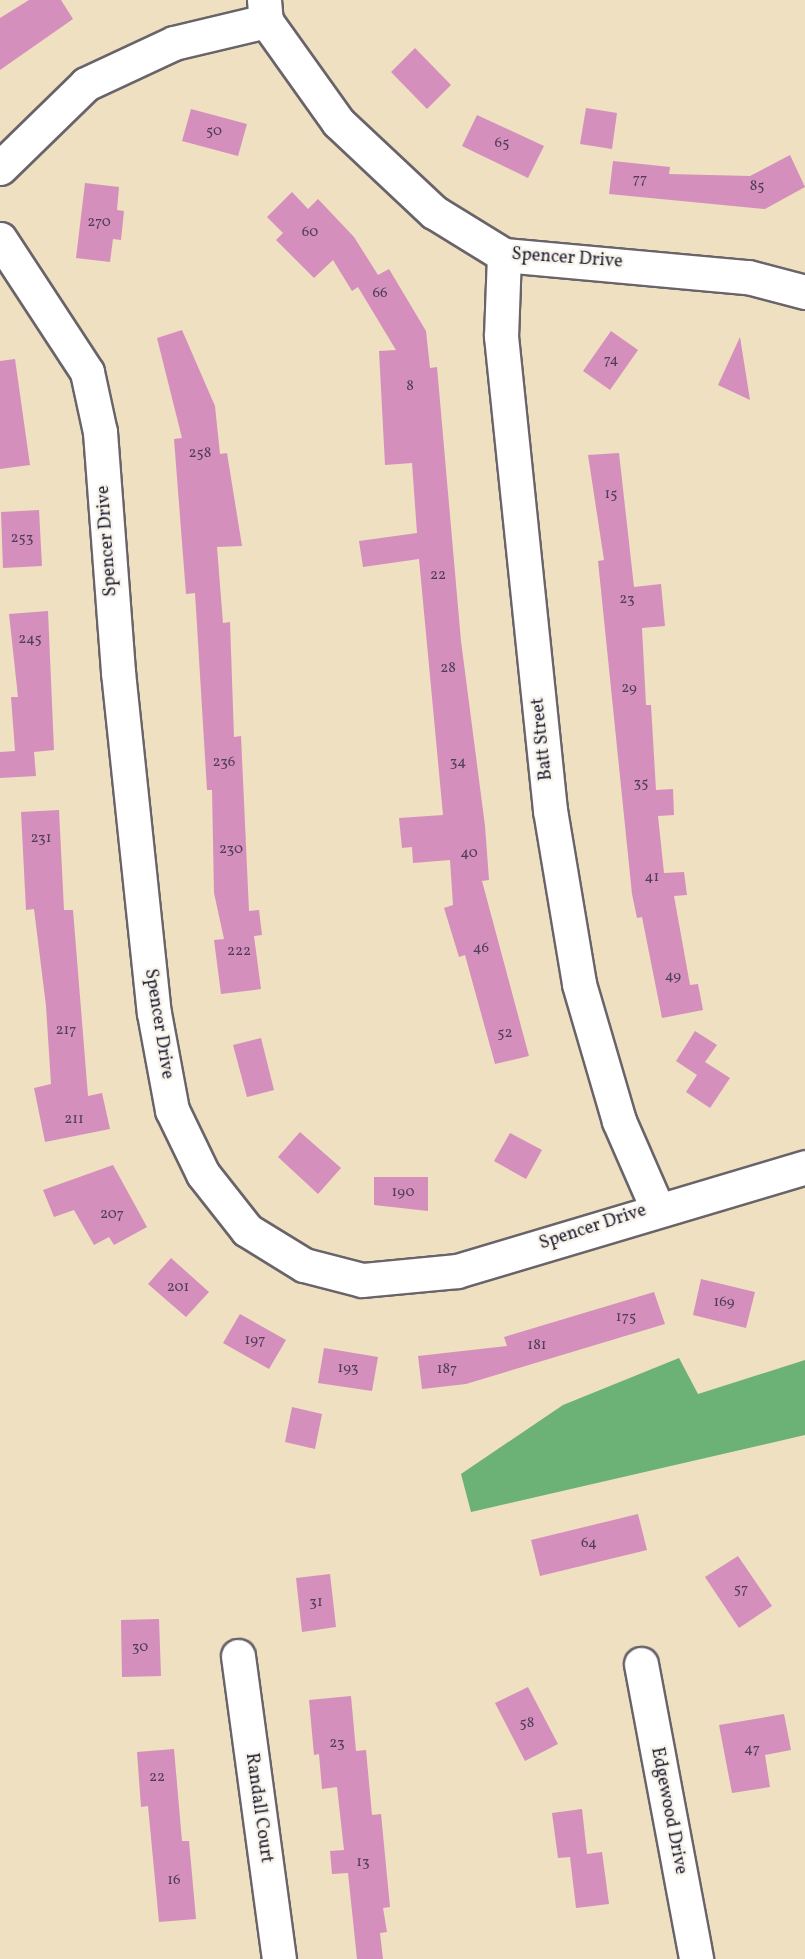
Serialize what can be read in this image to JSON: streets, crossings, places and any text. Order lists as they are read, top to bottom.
{
  "streets": {
    "street": [
      "Spencer Drive",
      "Batt Street",
      "Randall Court",
      "Edgewood Drive"
    ]
  },
  "crossings": [
    ["Spencer Drive", "Batt Street"]
  ],
  "house_numbers": [
    "50",
    "65",
    "77",
    "85",
    "270",
    "60",
    "66",
    "74",
    "8",
    "258",
    "15",
    "253",
    "22",
    "23",
    "245",
    "28",
    "29",
    "236",
    "34",
    "35",
    "231",
    "230",
    "40",
    "41",
    "46",
    "222",
    "49",
    "217",
    "52",
    "211",
    "190",
    "207",
    "201",
    "169",
    "175",
    "197",
    "181",
    "193",
    "187",
    "64",
    "57",
    "31",
    "30",
    "58",
    "23",
    "47",
    "22",
    "13",
    "16"
  ]
}
